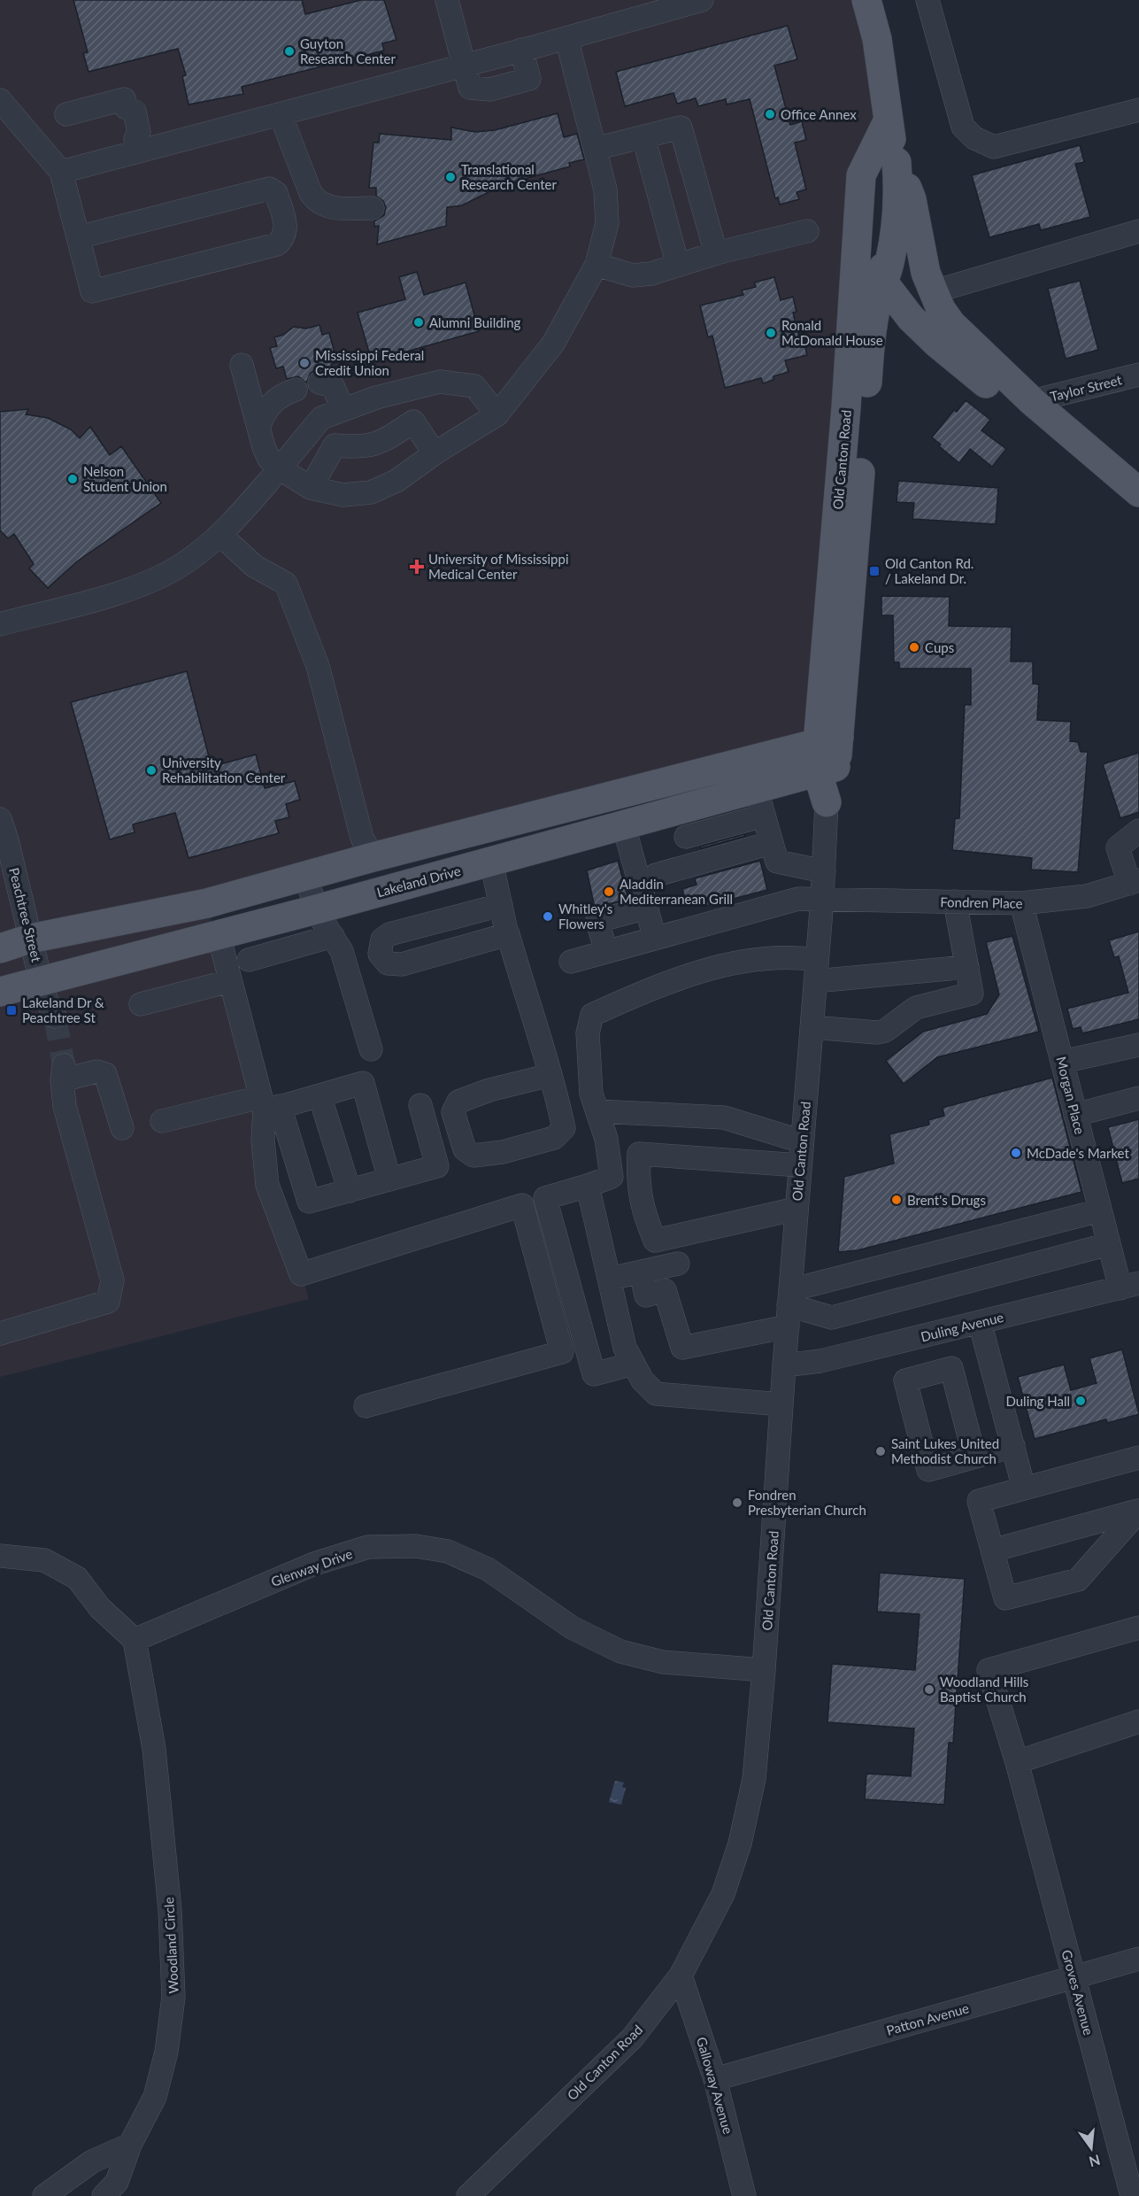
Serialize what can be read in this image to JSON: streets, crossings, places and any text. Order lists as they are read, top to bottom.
{
  "streets": {
    "main road": ["Old Canton Road", "Lakeland Drive"],
    "street": [
      "Taylor Street",
      "Fondren Place",
      "Peachtree Street",
      "Morgan Place",
      "Duling Avenue",
      "Glenway Drive",
      "Woodland Circle",
      "Groves Avenue",
      "Patton Avenue",
      "Galloway Avenue"
    ]
  },
  "crossings": [
    ["Old Canton Road", "Lakeland Drive"],
    ["Old Canton Road", "Fondren Place"],
    ["Old Canton Road", "Duling Avenue"],
    ["Old Canton Road", "Glenway Drive"],
    ["Old Canton Road", "Galloway Avenue"],
    ["Lakeland Drive", "Peachtree Street"],
    ["Fondren Place", "Morgan Place"],
    ["Morgan Place", "Duling Avenue"],
    ["Glenway Drive", "Woodland Circle"],
    ["Groves Avenue", "Patton Avenue"],
    ["Patton Avenue", "Galloway Avenue"]
  ],
  "places": {
    "other": [
      "Guyton Research Center",
      "Office Annex",
      "Translational Research Center",
      "Alumni Building",
      "Ronald McDonald House",
      "Mississippi Federal Credit Union",
      "Nelson Student Union",
      "Cups",
      "University Rehabilitation Center",
      "Aladdin Mediterranean Grill",
      "Whitley's Flowers",
      "McDade's Market",
      "Brent's Drugs",
      "Duling Hall",
      "Saint Lukes United Methodist Church",
      "Fondren Presbyterian Church",
      "Woodland Hills Baptist Church"
    ],
    "health": ["University of Mississippi Medical Center"],
    "transit": ["Old Canton Rd. / Lakeland Dr.", "Lakeland Dr & Peachtree St"]
  },
  "north": "bottom"
}
